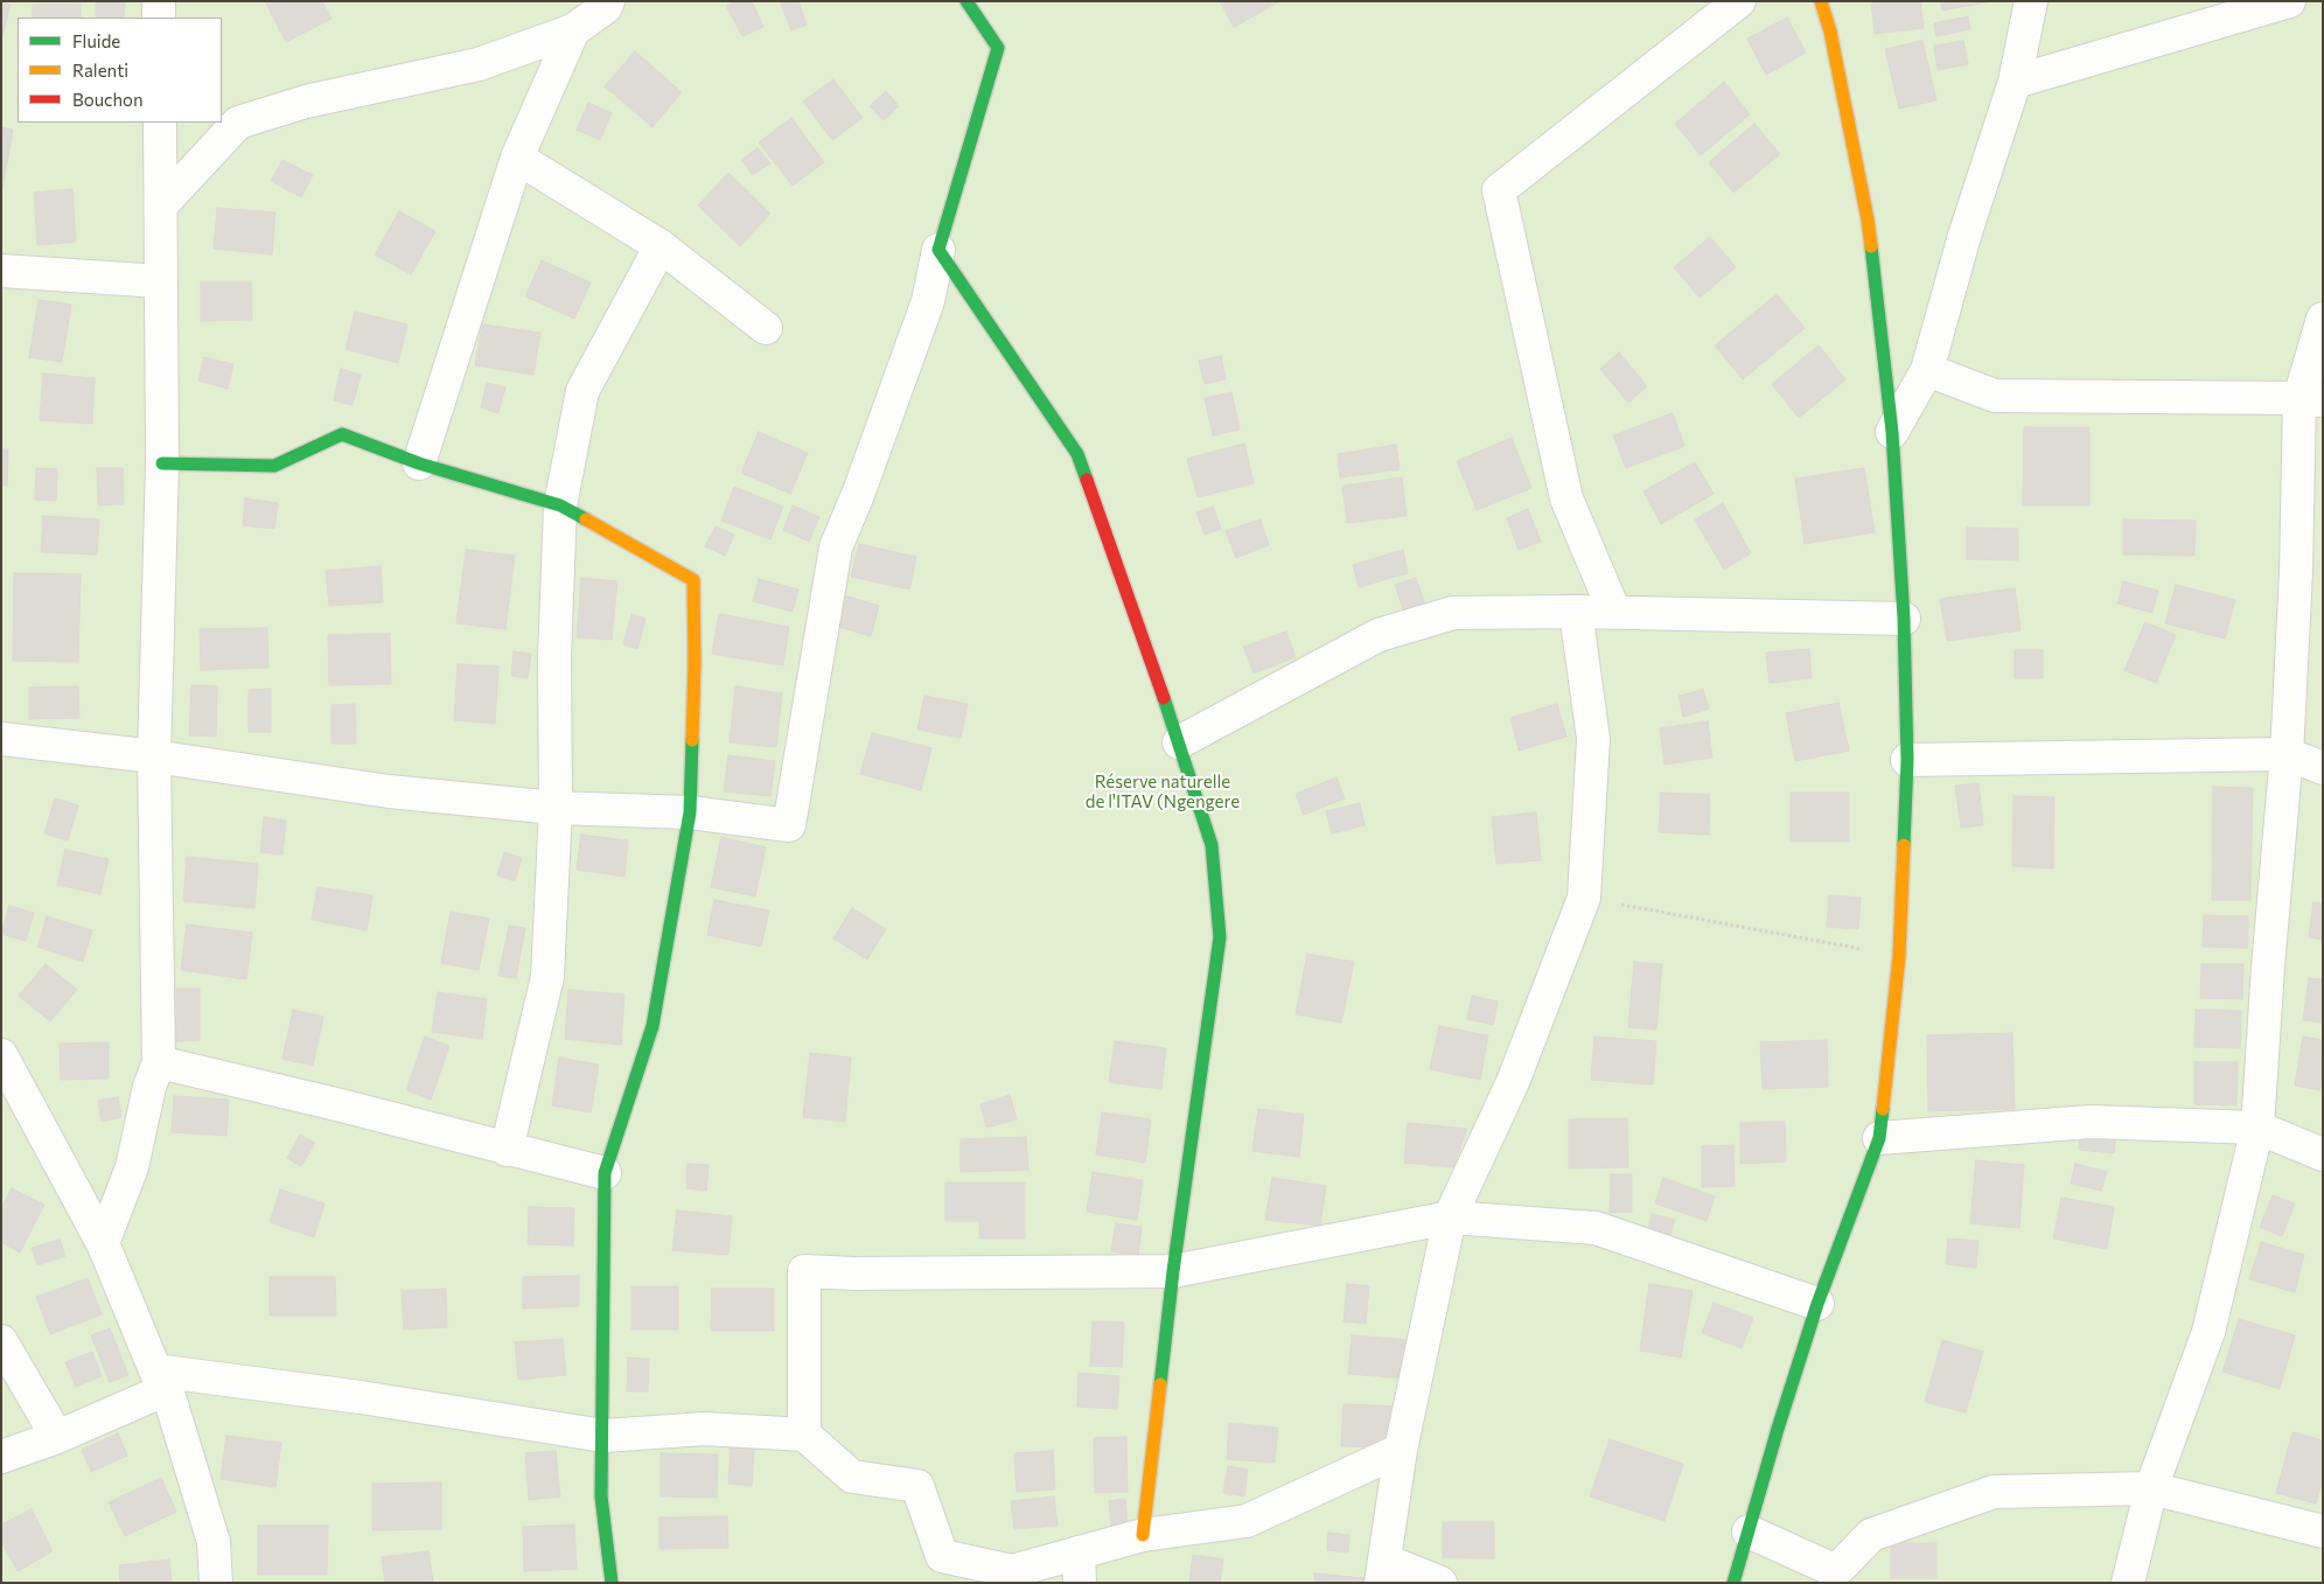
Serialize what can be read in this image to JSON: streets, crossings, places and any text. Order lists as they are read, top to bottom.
{
  "parks": ["Réserve naturelle de l'ITAV (Ngengere"],
  "legend": ["Fluide", "Ralenti", "Bouchon"]
}
